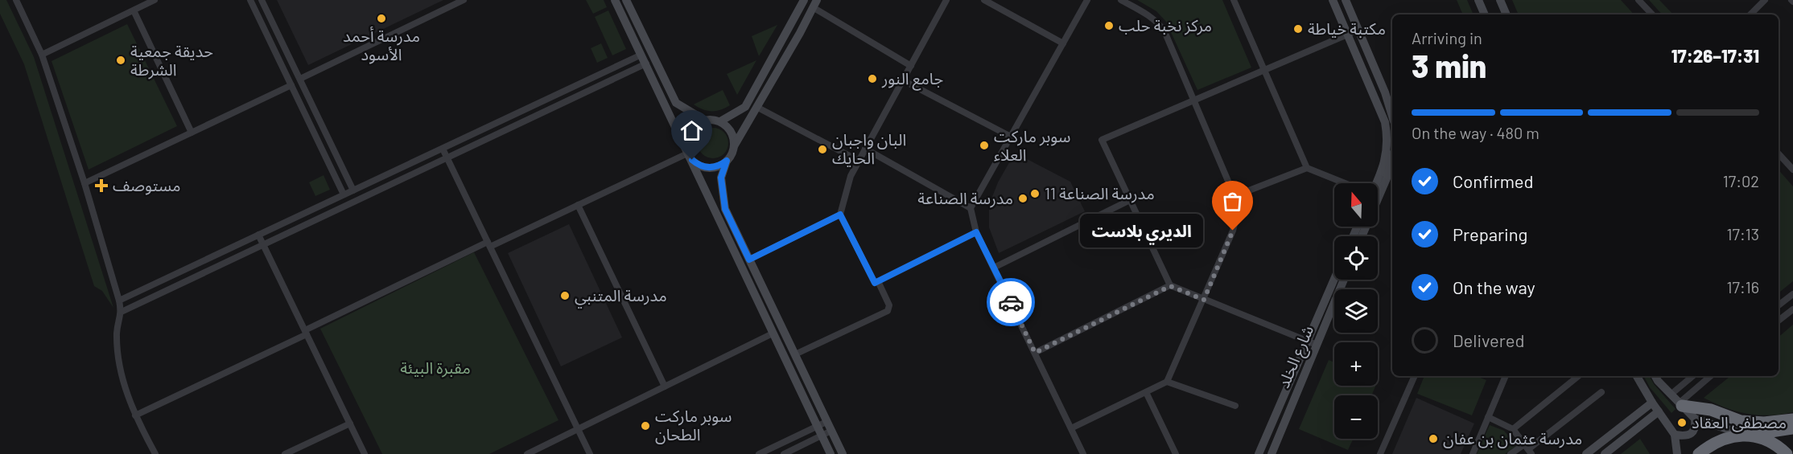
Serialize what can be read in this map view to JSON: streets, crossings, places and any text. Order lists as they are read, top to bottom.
{
  "streets": {
    "street": ["شارع الخلد"]
  },
  "parks": ["مقبرة البيئة"],
  "places": {
    "other": [
      "مدرسة أحمد الأسود",
      "مركز نخبة حلب",
      "مكتبة خياطة",
      "حديقة جمعية الشرطة",
      "جامع النور",
      "سوبر ماركت العلاء",
      "البان واجبان الحايك",
      "مدرسة الصناعة 11",
      "مدرسة الصناعة",
      "الديري بلاست",
      "مدرسة المتنبي",
      "مصطفى العقاد",
      "سوبر ماركت الطحان",
      "مدرسة عثمان بن عفان"
    ],
    "health": ["مستوصف"]
  },
  "north": "top",
  "page": {
    "heading": ["3 min", "Arriving in", "17:26–17:31"],
    "bar": "On the way · 480 m",
    "list": [
      ["Confirmed", "17:02"],
      ["Preparing", "17:13"],
      ["On the way", "17:16"],
      "Delivered"
    ],
    "map_buttons": ["+", "−"],
    "bubble": "الديري بلاست"
  }
}
